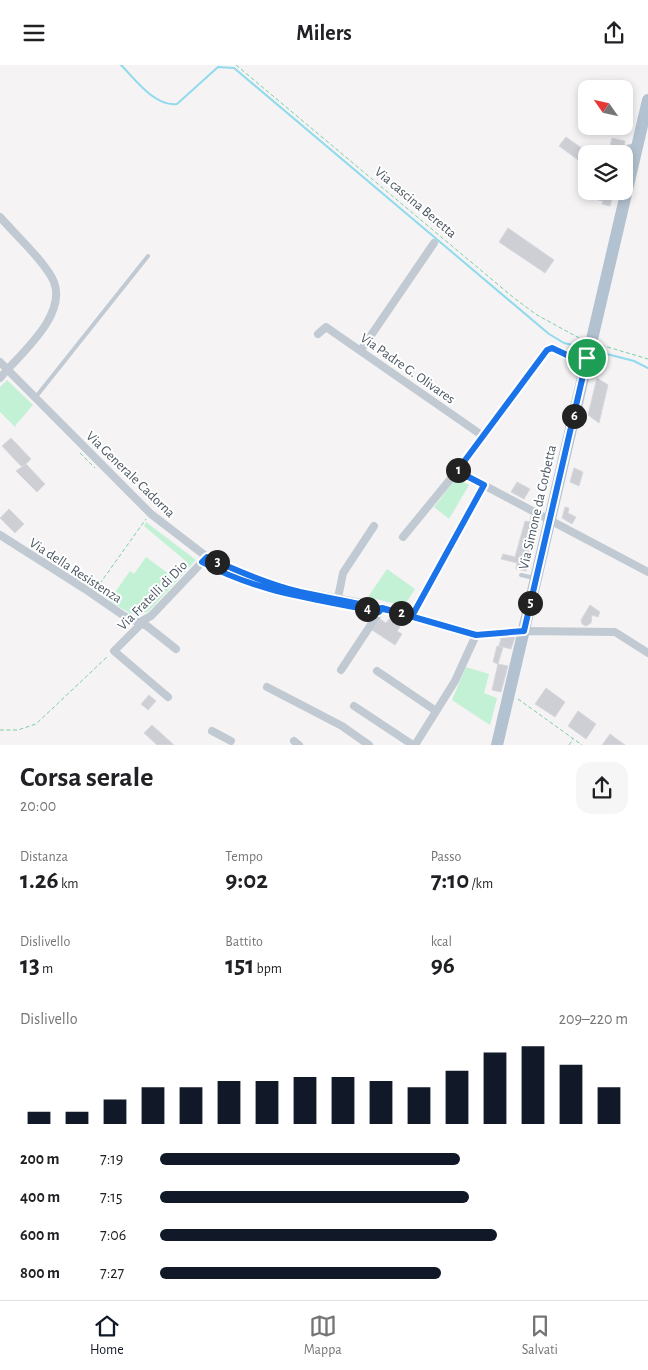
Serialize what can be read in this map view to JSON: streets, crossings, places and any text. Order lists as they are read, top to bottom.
{
  "streets": {
    "main road": ["Via Simone da Corbetta"],
    "street": [
      "Via Padre G. Olivares",
      "Via Generale Cadorna",
      "Via della Resistenza",
      "Via Fratelli di Dio"
    ],
    "path": ["Via cascina Beretta"]
  },
  "crossings": [
    ["Via cascina Beretta", "Via Simone da Corbetta"],
    ["Via Generale Cadorna", "Via Simone da Corbetta"],
    ["Via Generale Cadorna", "Via Fratelli di Dio"],
    ["Via della Resistenza", "Via Fratelli di Dio"]
  ],
  "north": "top left",
  "page": {
    "header": "Milers",
    "pins": [
      "6",
      "1",
      "3",
      "5",
      "4",
      "2"
    ],
    "heading": ["Corsa serale", "20:00"],
    "stats": [
      ["Distanza", "1.26 km"],
      ["Tempo", "9:02"],
      ["Passo", "7:10 /km"],
      ["Dislivello", "13 m"],
      ["Battito", "151 bpm"],
      ["kcal", "96"]
    ],
    "chart": ["Dislivello", "209–220 m"],
    "list": [
      {
        "name": "200 m",
        "note": "7:19"
      },
      {
        "name": "400 m",
        "note": "7:15"
      },
      {
        "name": "600 m",
        "note": "7:06"
      },
      {
        "name": "800 m",
        "note": "7:27"
      }
    ],
    "tabs": ["Home", "Mappa", "Salvati"]
  }
}
